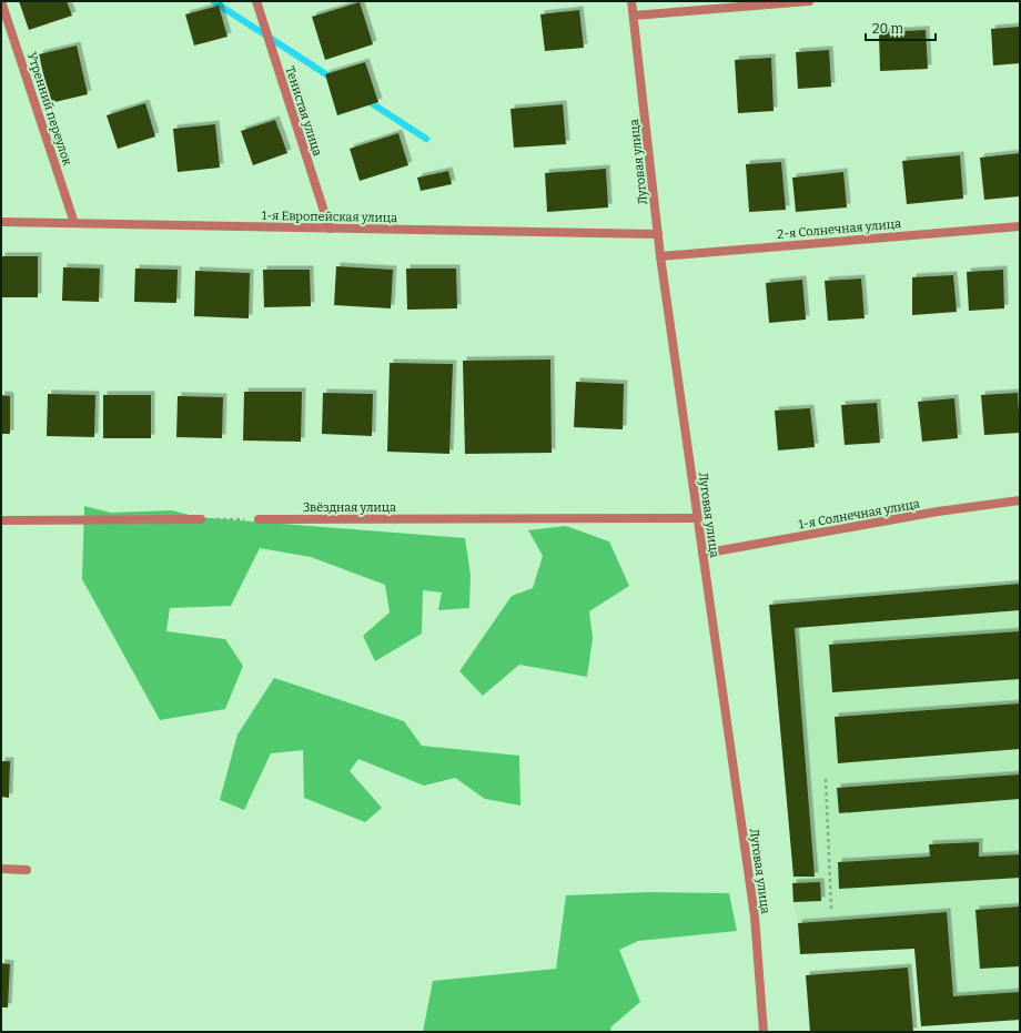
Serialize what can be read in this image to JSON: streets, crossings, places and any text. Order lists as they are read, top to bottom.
{
  "streets": {
    "street": [
      "Утренний переулок",
      "Тенистая улица",
      "Луговая улица",
      "1-я Европейская улица",
      "2-я Солнечная улица",
      "Звёздная улица",
      "1-я Солнечная улица"
    ]
  },
  "crossings": [
    ["Утренний переулок", "1-я Европейская улица"],
    ["Тенистая улица", "1-я Европейская улица"],
    ["Луговая улица", "1-я Европейская улица"],
    ["Луговая улица", "2-я Солнечная улица"],
    ["Луговая улица", "Звёздная улица"],
    ["Луговая улица", "1-я Солнечная улица"]
  ],
  "scale_bar": "20 m"
}
